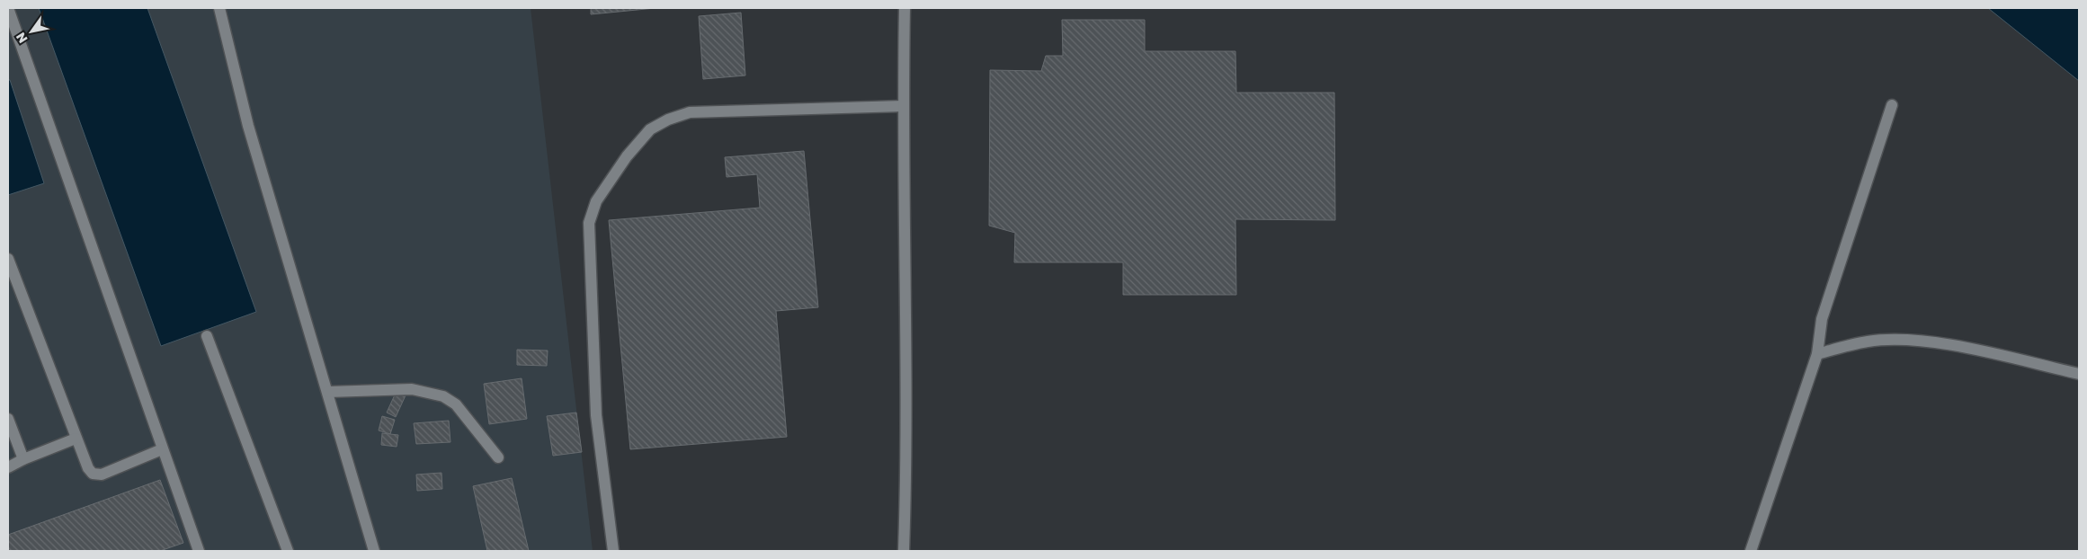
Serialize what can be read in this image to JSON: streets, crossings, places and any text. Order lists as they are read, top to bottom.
{
  "north": "bottom left"
}
